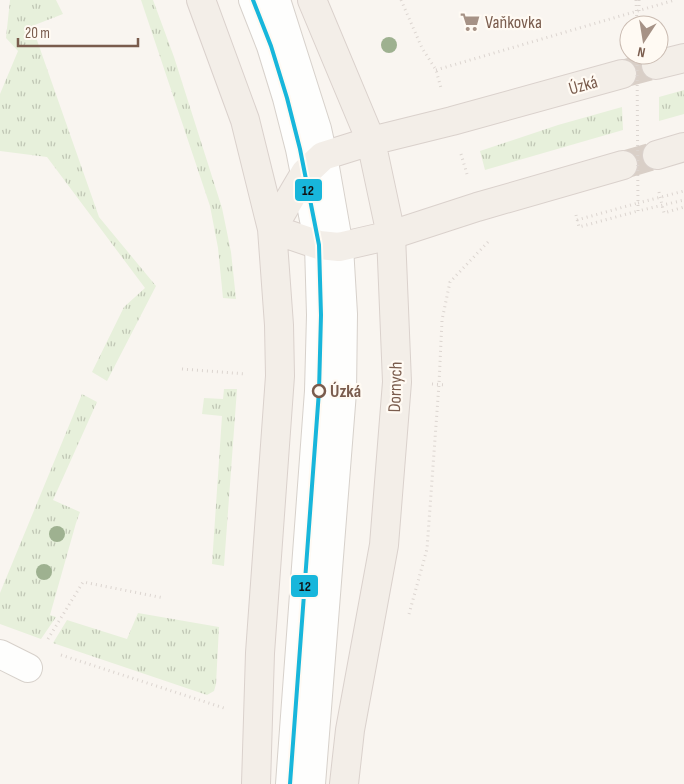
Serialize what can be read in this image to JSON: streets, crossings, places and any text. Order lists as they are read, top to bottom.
{
  "streets": {
    "main road": ["Úzká", "Dornych"]
  },
  "crossings": [
    ["Úzká", "Dornych"]
  ],
  "places": {
    "supermarket": ["Vaňkovka"],
    "other": ["Úzká"]
  },
  "lines": ["transit line 12"],
  "scale_bar": "20 m",
  "north": "bottom"
}
